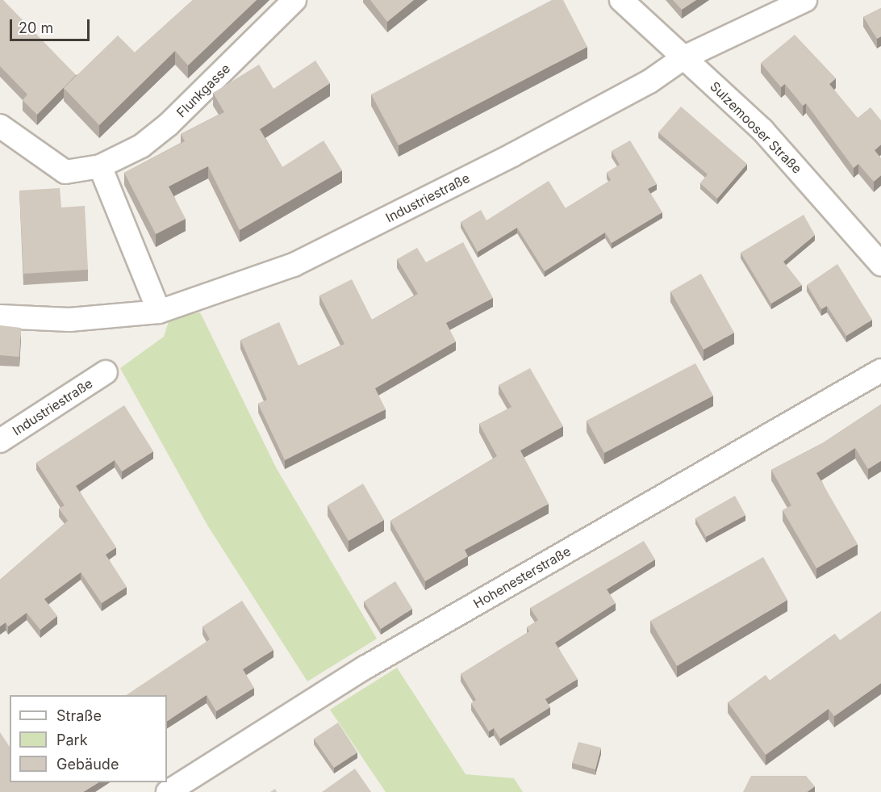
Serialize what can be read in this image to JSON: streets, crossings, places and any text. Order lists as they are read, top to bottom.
{
  "streets": {
    "street": [
      "Flunkgasse",
      "Sulzemooser Straße",
      "Industriestraße",
      "Hohenesterstraße"
    ]
  },
  "crossings": [
    ["Sulzemooser Straße", "Industriestraße"]
  ],
  "legend": ["Straße", "Park", "Gebäude"],
  "scale_bar": "20 m"
}
